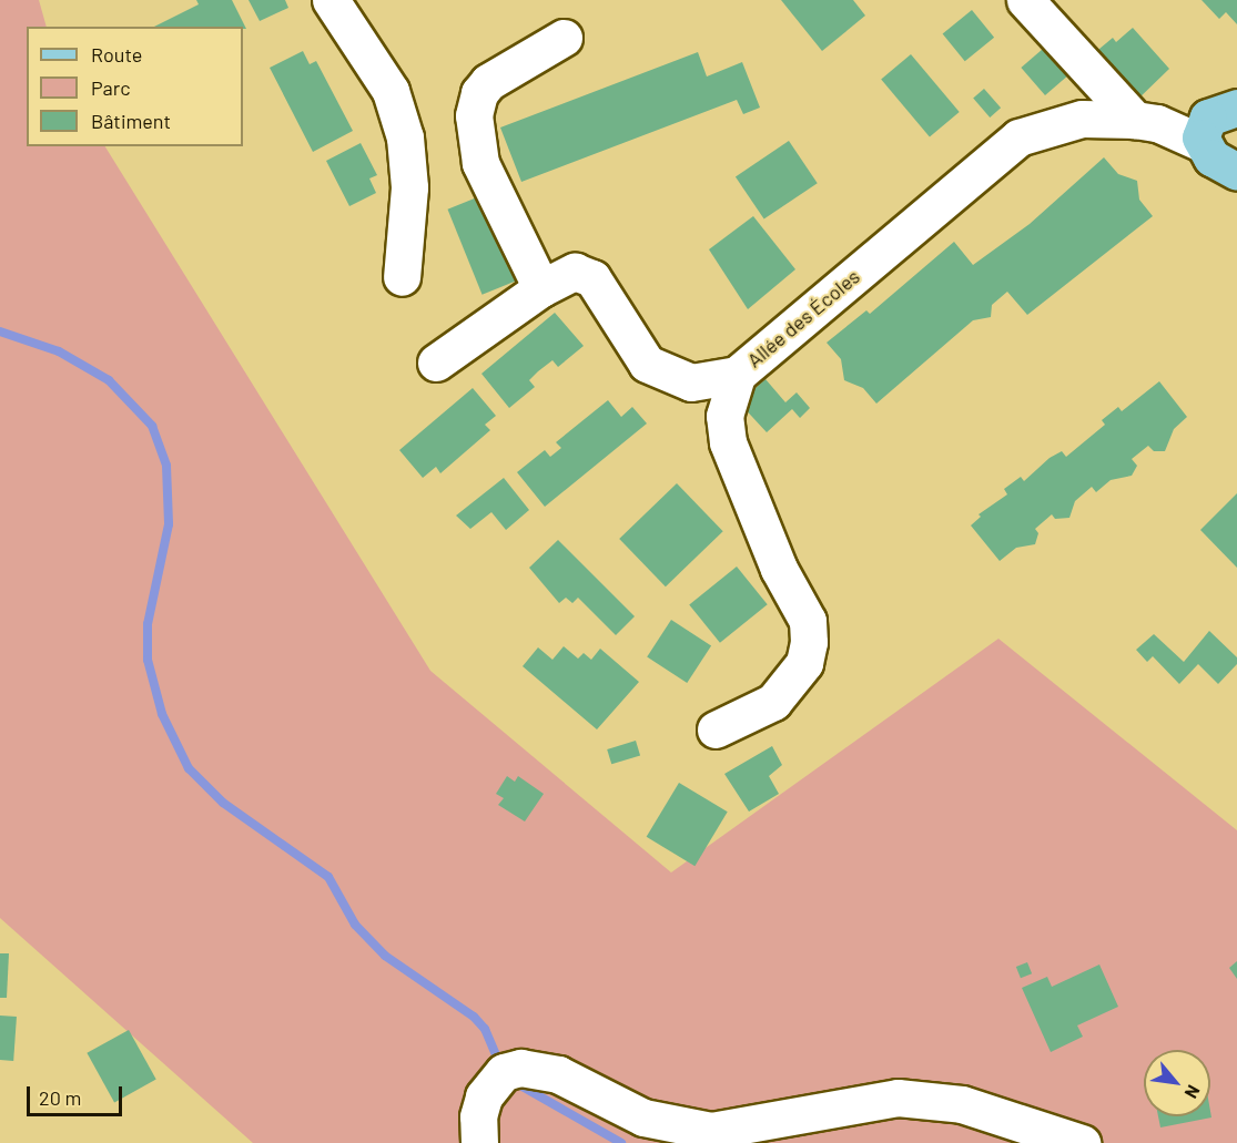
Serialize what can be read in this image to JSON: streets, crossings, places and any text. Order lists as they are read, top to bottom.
{
  "streets": {
    "street": ["Allée des Écoles"]
  },
  "legend": ["Route", "Parc", "Bâtiment"],
  "scale_bar": "20 m",
  "north": "bottom right"
}
